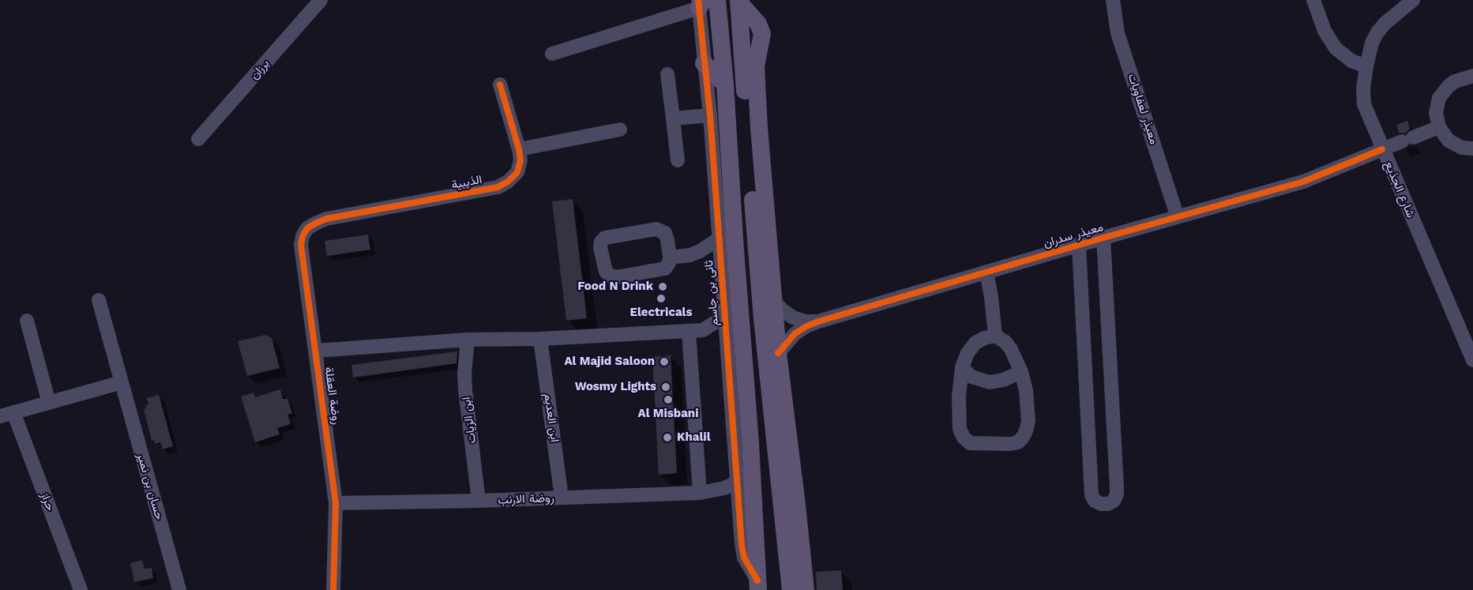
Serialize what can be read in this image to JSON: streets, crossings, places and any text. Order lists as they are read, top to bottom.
{
  "streets": {
    "main road": ["ثانى بن جاسم"],
    "street": [
      "برزان",
      "معيذر لعفاويات",
      "الذيبية",
      "شارع الجذيع",
      "معيذر سدران",
      "روضة العقلة",
      "ابن العديم",
      "ابن الزيات",
      "حسان بن نمير",
      "روضة الارنب",
      "حراز"
    ]
  },
  "crossings": [
    ["معيذر لعفاويات", "معيذر سدران"],
    ["الذيبية", "روضة العقلة"],
    ["شارع الجذيع", "معيذر سدران"],
    ["ثانى بن جاسم", "روضة الارنب"],
    ["روضة العقلة", "ابن العديم"],
    ["روضة العقلة", "ابن الزيات"],
    ["روضة العقلة", "روضة الارنب"],
    ["ابن العديم", "روضة الارنب"],
    ["ابن الزيات", "روضة الارنب"]
  ],
  "places": [
    "Food N Drink",
    "Electricals",
    "Al Majid Saloon",
    "Wosmy Lights",
    "Al Misbani",
    "Khalil"
  ]
}
